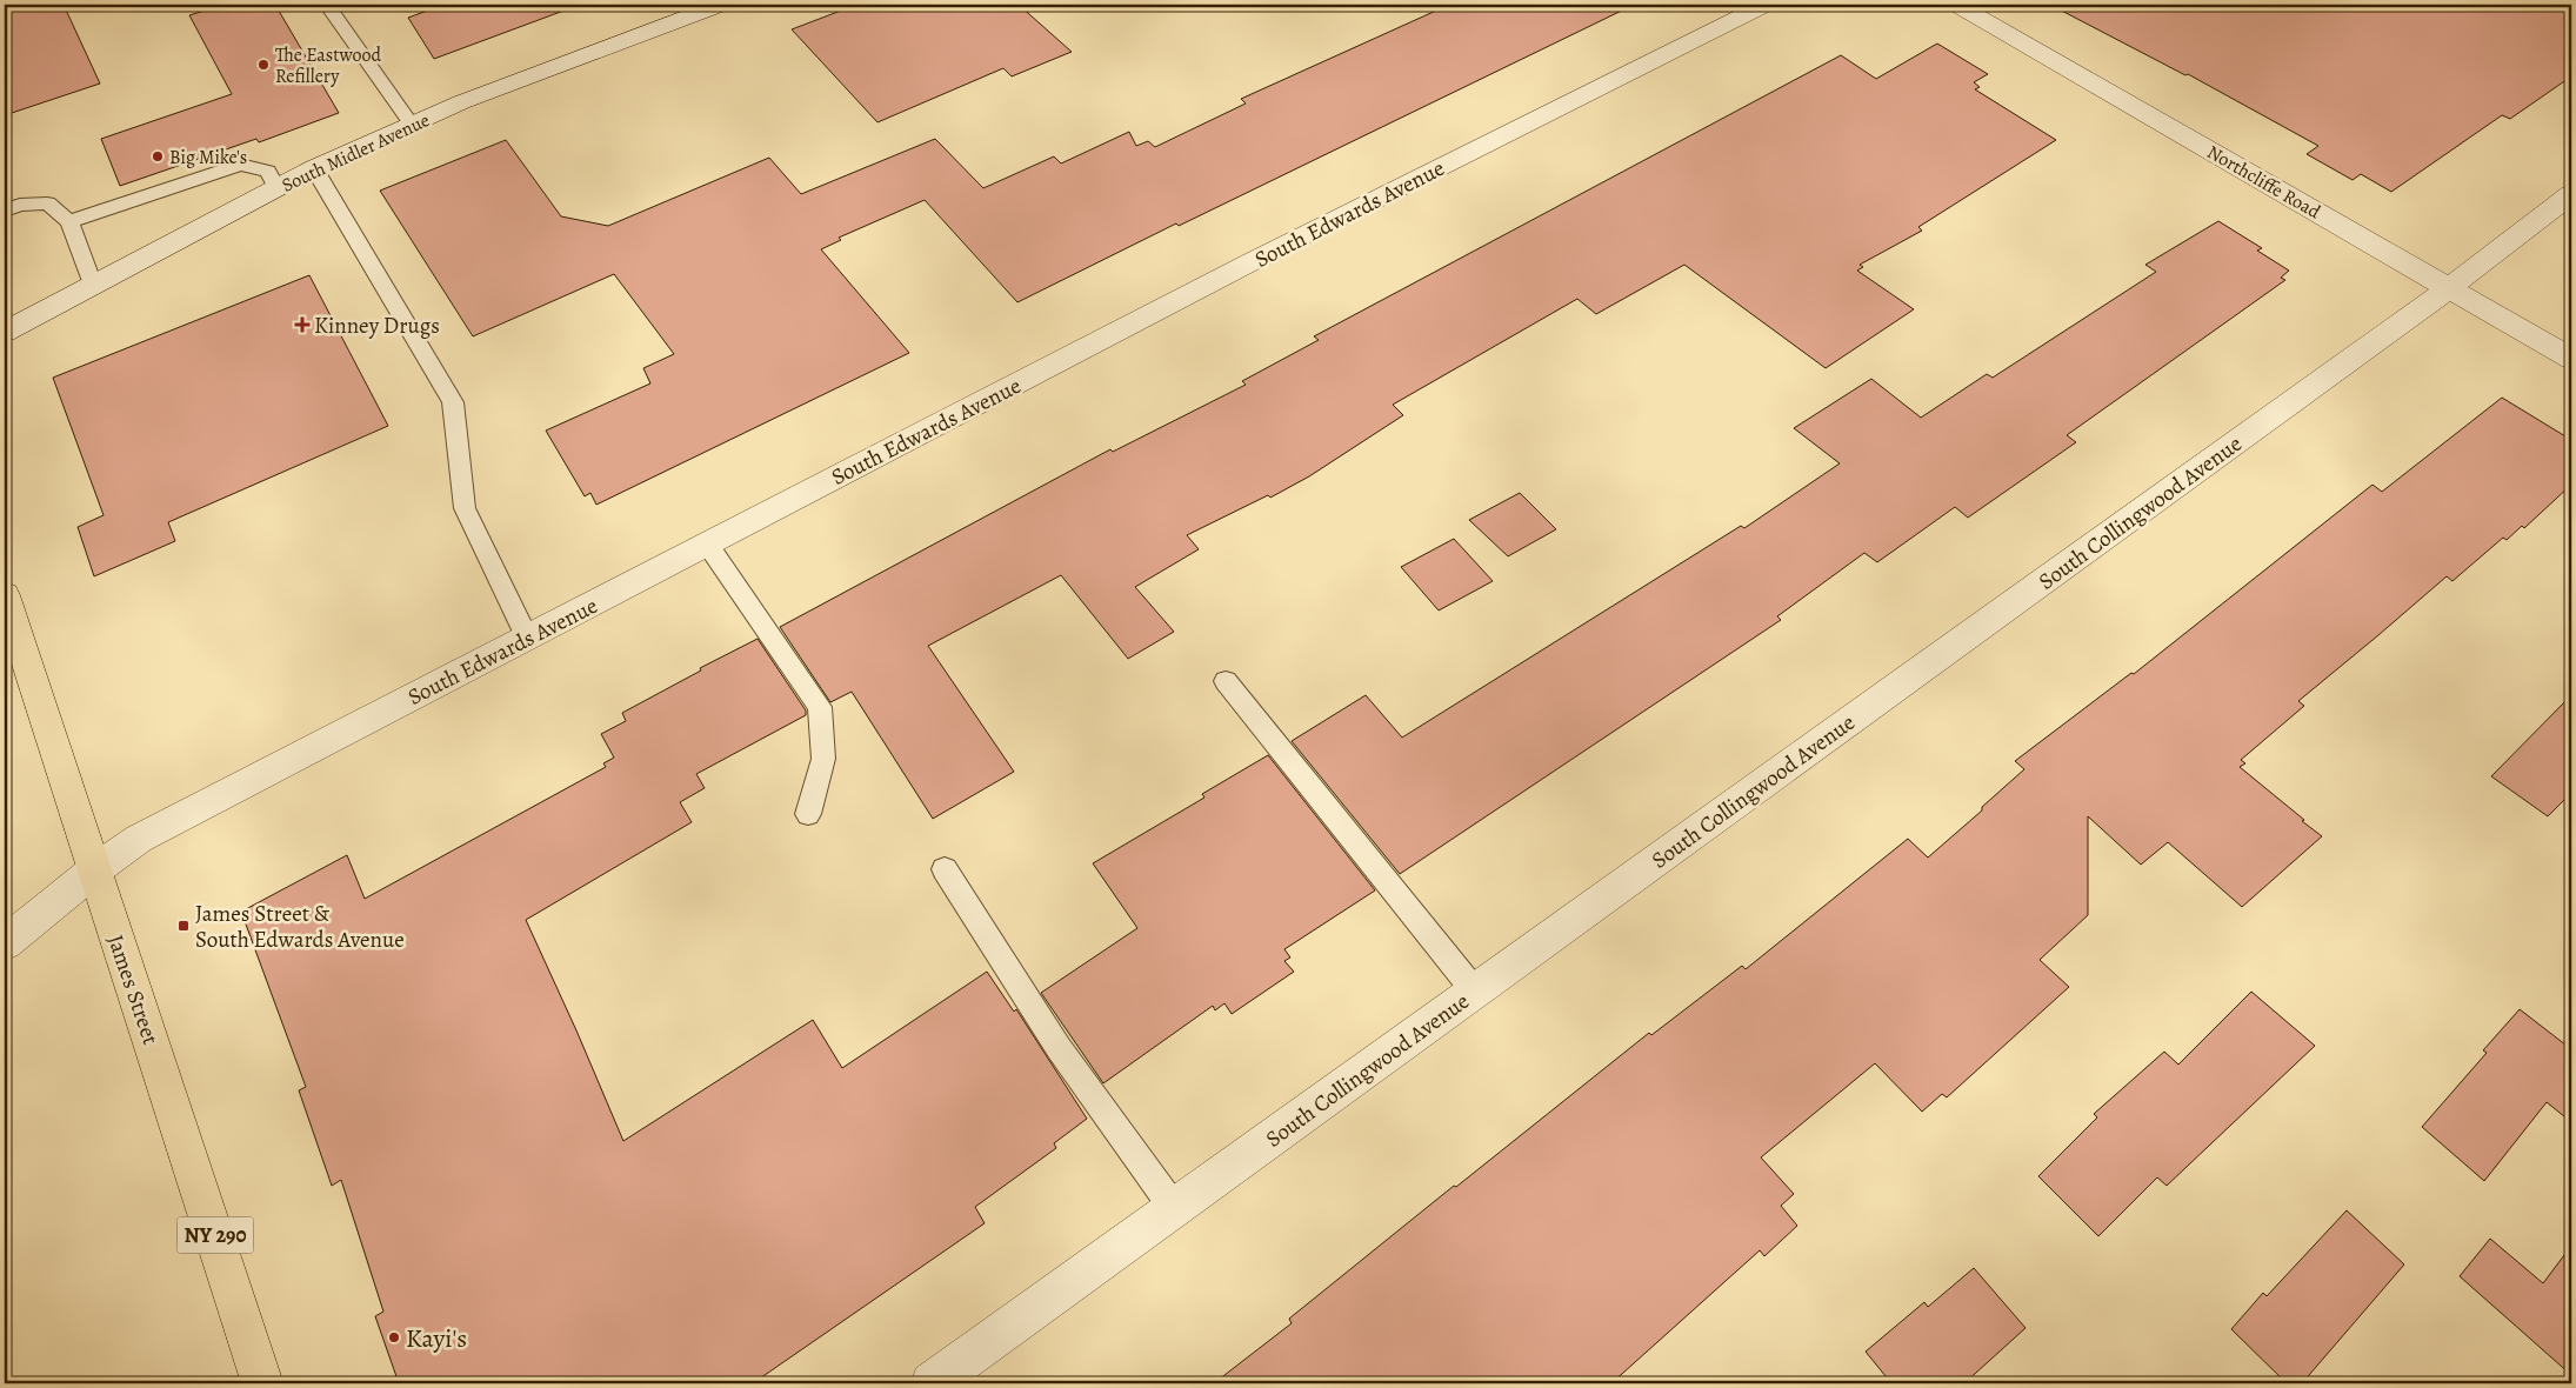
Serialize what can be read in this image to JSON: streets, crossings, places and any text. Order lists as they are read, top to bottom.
{
  "streets": {
    "main road": ["James Street", "NY 290"],
    "street": [
      "South Midler Avenue",
      "Northcliffe Road",
      "South Edwards Avenue",
      "South Collingwood Avenue"
    ]
  },
  "crossings": [
    ["Northcliffe Road", "South Collingwood Avenue"],
    ["South Edwards Avenue", "James Street"]
  ],
  "places": {
    "other": ["The Eastwood Refillery", "Big Mike's", "Kayi's"],
    "health": ["Kinney Drugs"],
    "transit": ["James Street & South Edwards Avenue"]
  }
}
